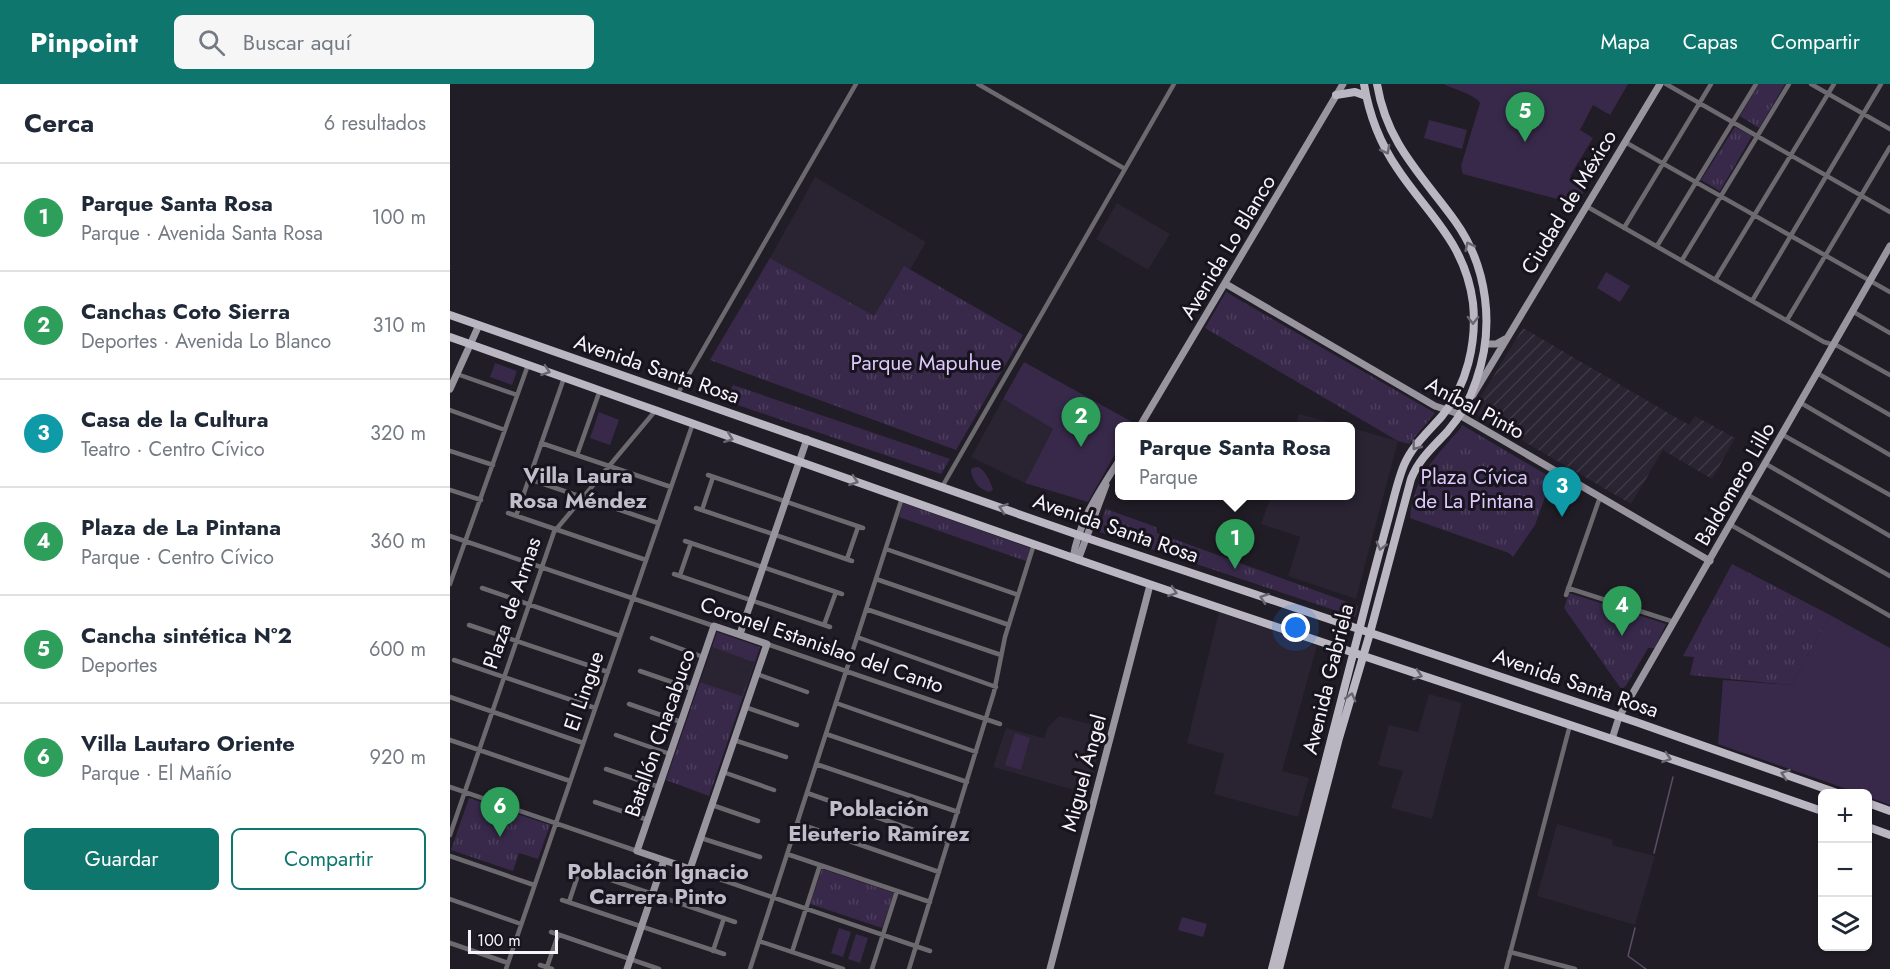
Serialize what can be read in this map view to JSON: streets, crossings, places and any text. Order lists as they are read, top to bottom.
{
  "streets": {
    "main road": ["Avenida Santa Rosa", "Avenida Gabriela"],
    "street": [
      "Ciudad de México",
      "Avenida Lo Blanco",
      "Aníbal Pinto",
      "Baldomero Lillo",
      "Plaza de Armas",
      "Coronel Estanislao del Canto",
      "El Lingue",
      "Batallón Chacabuco",
      "Miguel Ángel"
    ]
  },
  "crossings": [
    ["Ciudad de México", "Avenida Gabriela"],
    ["Avenida Lo Blanco", "Aníbal Pinto"],
    ["Avenida Santa Rosa", "Baldomero Lillo"],
    ["Avenida Santa Rosa", "Plaza de Armas"],
    ["Avenida Santa Rosa", "Avenida Gabriela"],
    ["Avenida Santa Rosa", "El Lingue"],
    ["Avenida Santa Rosa", "Miguel Ángel"],
    ["Aníbal Pinto", "Baldomero Lillo"],
    ["Aníbal Pinto", "Avenida Gabriela"],
    ["Plaza de Armas", "Coronel Estanislao del Canto"],
    ["Coronel Estanislao del Canto", "El Lingue"],
    ["Coronel Estanislao del Canto", "Batallón Chacabuco"]
  ],
  "districts": ["Villa Laura Rosa Méndez", "Población Eleuterio Ramírez", "Población Ignacio Carrera Pinto"],
  "parks": ["Parque Mapuhue", "Plaza Cívica de La Pintana"],
  "scale_bar": "100 m",
  "page": {
    "header": "Pinpoint",
    "search": "Buscar aquí",
    "nav": ["Mapa", "Capas", "Compartir"],
    "heading": ["Cerca", "6 resultados"],
    "pins": [
      "5",
      "2",
      "3",
      "1",
      "4",
      "6"
    ],
    "list": [
      {
        "mark": "1",
        "name": "Parque Santa Rosa",
        "note": "Parque · Avenida Santa Rosa",
        "value": "100 m"
      },
      {
        "mark": "2",
        "name": "Canchas Coto Sierra",
        "note": "Deportes · Avenida Lo Blanco",
        "value": "310 m"
      },
      {
        "mark": "3",
        "name": "Casa de la Cultura",
        "note": "Teatro · Centro Cívico",
        "value": "320 m"
      },
      {
        "mark": "4",
        "name": "Plaza de La Pintana",
        "note": "Parque · Centro Cívico",
        "value": "360 m"
      },
      {
        "mark": "5",
        "name": "Cancha sintética N°2",
        "note": "Deportes",
        "value": "600 m"
      },
      {
        "mark": "6",
        "name": "Villa Lautaro Oriente",
        "note": "Parque · El Mañío",
        "value": "920 m"
      }
    ],
    "popup": ["Parque Santa Rosa", "Parque"],
    "map_buttons": ["+", "−"],
    "buttons": ["Guardar", "Compartir"],
    "scale": "100 m"
  }
}
